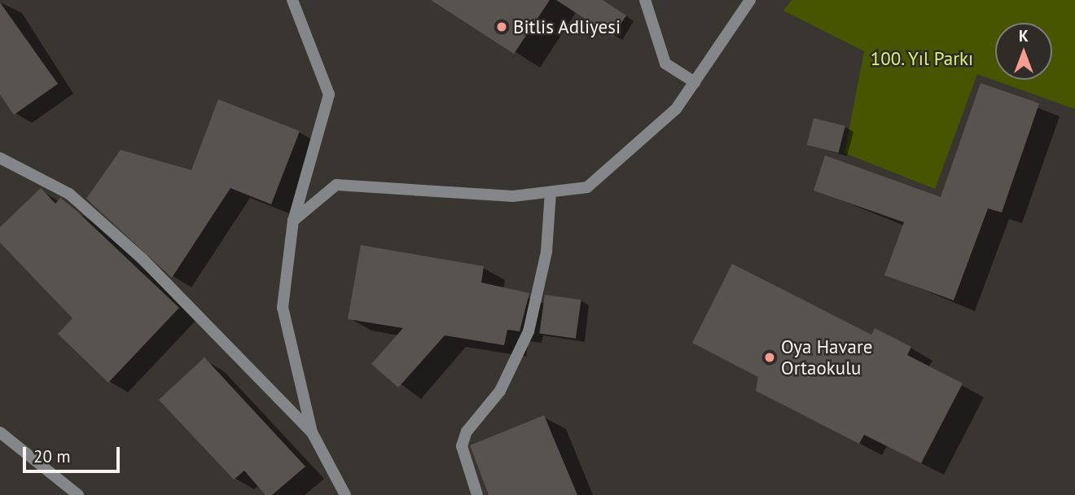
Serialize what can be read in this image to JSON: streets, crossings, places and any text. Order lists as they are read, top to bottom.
{
  "parks": ["100. Yıl Parkı"],
  "places": ["Bitlis Adliyesi", "Oya Havare Ortaokulu"],
  "scale_bar": "20 m",
  "north": "top"
}
